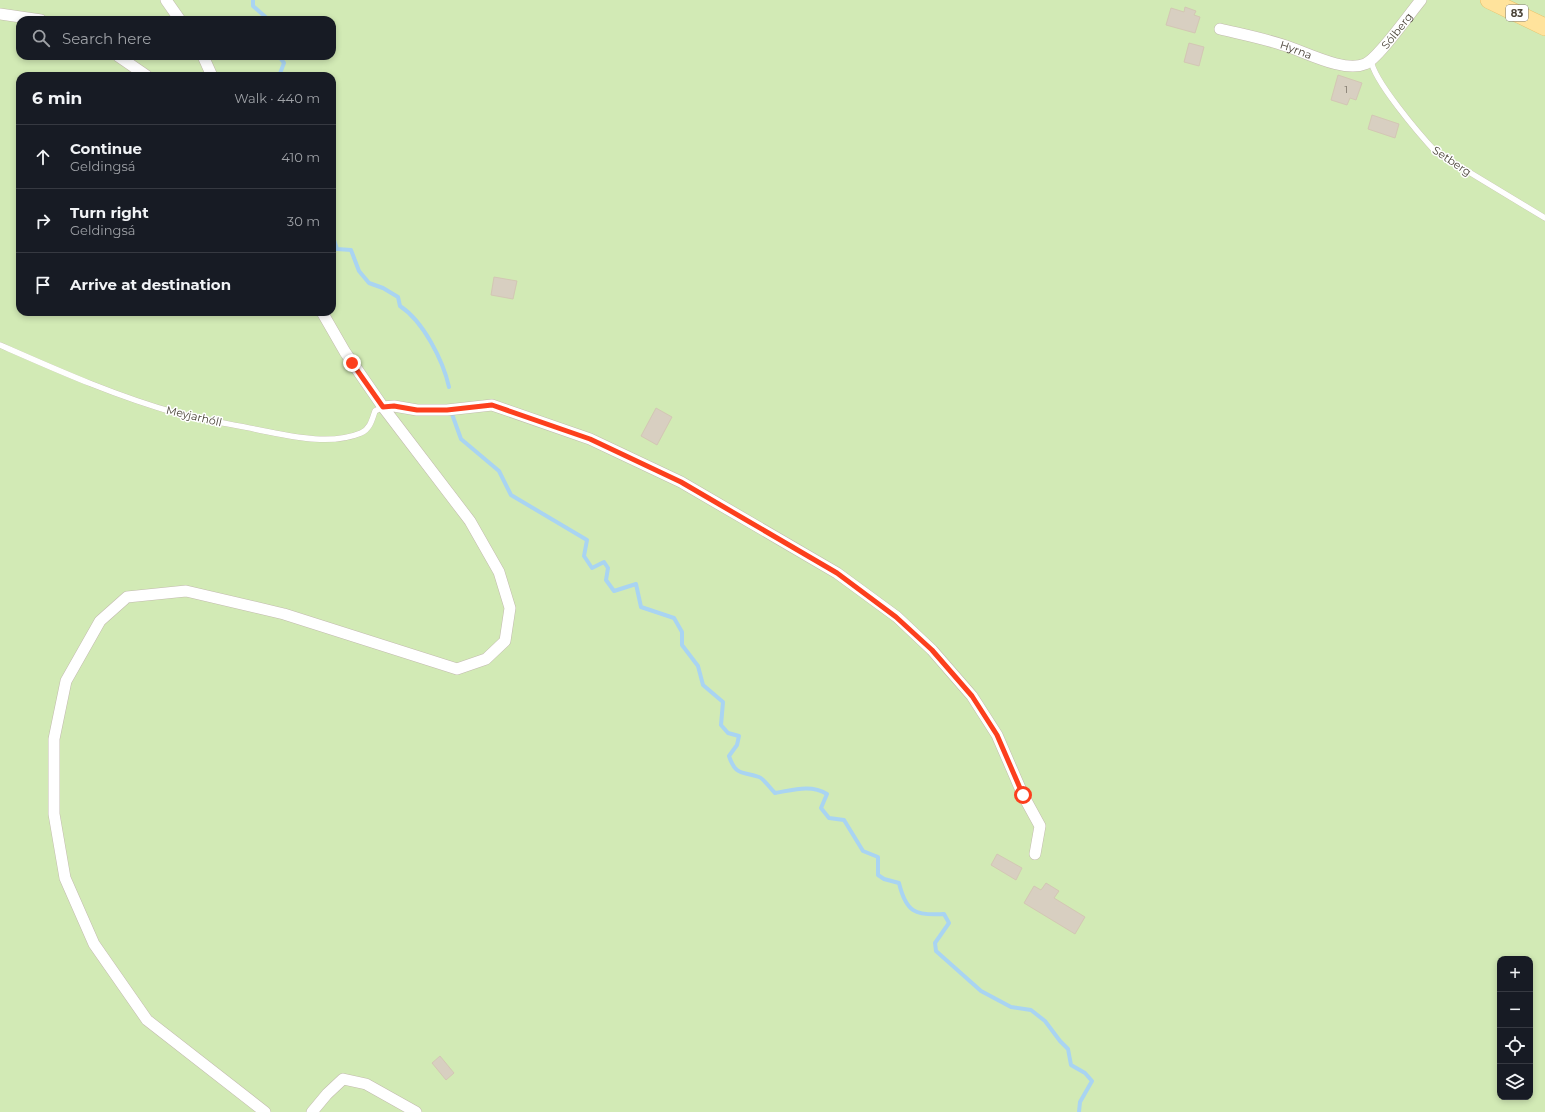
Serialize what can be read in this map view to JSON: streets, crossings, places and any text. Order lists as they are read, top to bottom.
{
  "streets": {
    "main road": ["83"],
    "street": ["Sólberg", "Hyrna"],
    "lane": ["Setberg", "Meyjarhóll"]
  },
  "crossings": [
    ["Sólberg", "Hyrna"],
    ["Sólberg", "Setberg"],
    ["Hyrna", "Setberg"]
  ],
  "house_numbers": ["1"],
  "page": {
    "search": "Search here",
    "heading": ["6 min", "Walk · 440 m"],
    "list": [
      ["Continue", "Geldingsá", "410 m"],
      ["Turn right", "Geldingsá", "30 m"],
      "Arrive at destination"
    ],
    "map_buttons": ["+", "−"]
  }
}
